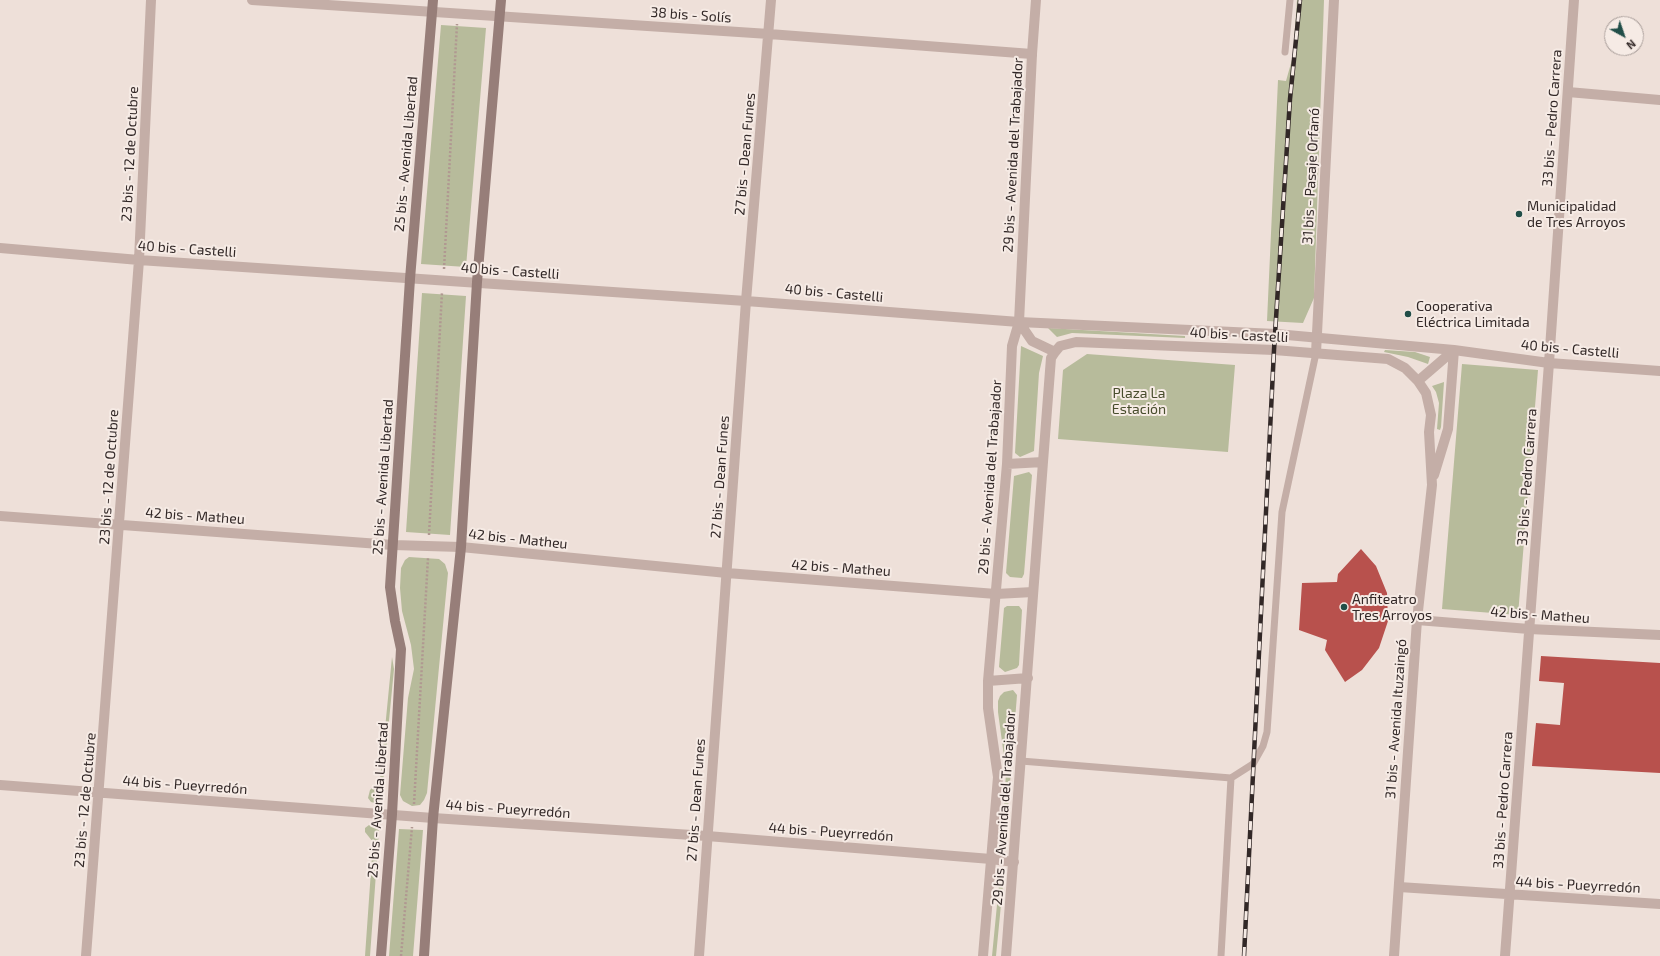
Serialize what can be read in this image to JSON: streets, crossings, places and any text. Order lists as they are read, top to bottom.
{
  "streets": {
    "main road": ["25 bis - Avenida Libertad"],
    "street": [
      "38 bis - Solís",
      "33 bis - Pedro Carrera",
      "23 bis - 12 de Octubre",
      "27 bis - Dean Funes",
      "29 bis - Avenida del Trabajador",
      "31 bis - Pasaje Orfanó",
      "40 bis - Castelli",
      "42 bis - Matheu",
      "31 bis - Avenida Ituzaingó",
      "44 bis - Pueyrredón"
    ]
  },
  "crossings": [
    ["38 bis - Solís", "25 bis - Avenida Libertad"],
    ["38 bis - Solís", "27 bis - Dean Funes"],
    ["38 bis - Solís", "29 bis - Avenida del Trabajador"],
    ["33 bis - Pedro Carrera", "40 bis - Castelli"],
    ["33 bis - Pedro Carrera", "42 bis - Matheu"],
    ["33 bis - Pedro Carrera", "44 bis - Pueyrredón"],
    ["23 bis - 12 de Octubre", "40 bis - Castelli"],
    ["23 bis - 12 de Octubre", "42 bis - Matheu"],
    ["23 bis - 12 de Octubre", "44 bis - Pueyrredón"],
    ["25 bis - Avenida Libertad", "40 bis - Castelli"],
    ["25 bis - Avenida Libertad", "42 bis - Matheu"],
    ["25 bis - Avenida Libertad", "44 bis - Pueyrredón"],
    ["27 bis - Dean Funes", "40 bis - Castelli"],
    ["27 bis - Dean Funes", "42 bis - Matheu"],
    ["27 bis - Dean Funes", "44 bis - Pueyrredón"],
    ["29 bis - Avenida del Trabajador", "40 bis - Castelli"],
    ["29 bis - Avenida del Trabajador", "42 bis - Matheu"],
    ["29 bis - Avenida del Trabajador", "44 bis - Pueyrredón"],
    ["31 bis - Pasaje Orfanó", "40 bis - Castelli"],
    ["40 bis - Castelli", "31 bis - Avenida Ituzaingó"],
    ["42 bis - Matheu", "31 bis - Avenida Ituzaingó"],
    ["31 bis - Avenida Ituzaingó", "44 bis - Pueyrredón"]
  ],
  "parks": ["Plaza La Estación"],
  "places": ["Municipalidad de Tres Arroyos", "Cooperativa Eléctrica Limitada", "Anfiteatro Tres Arroyos"],
  "north": "bottom right"
}
